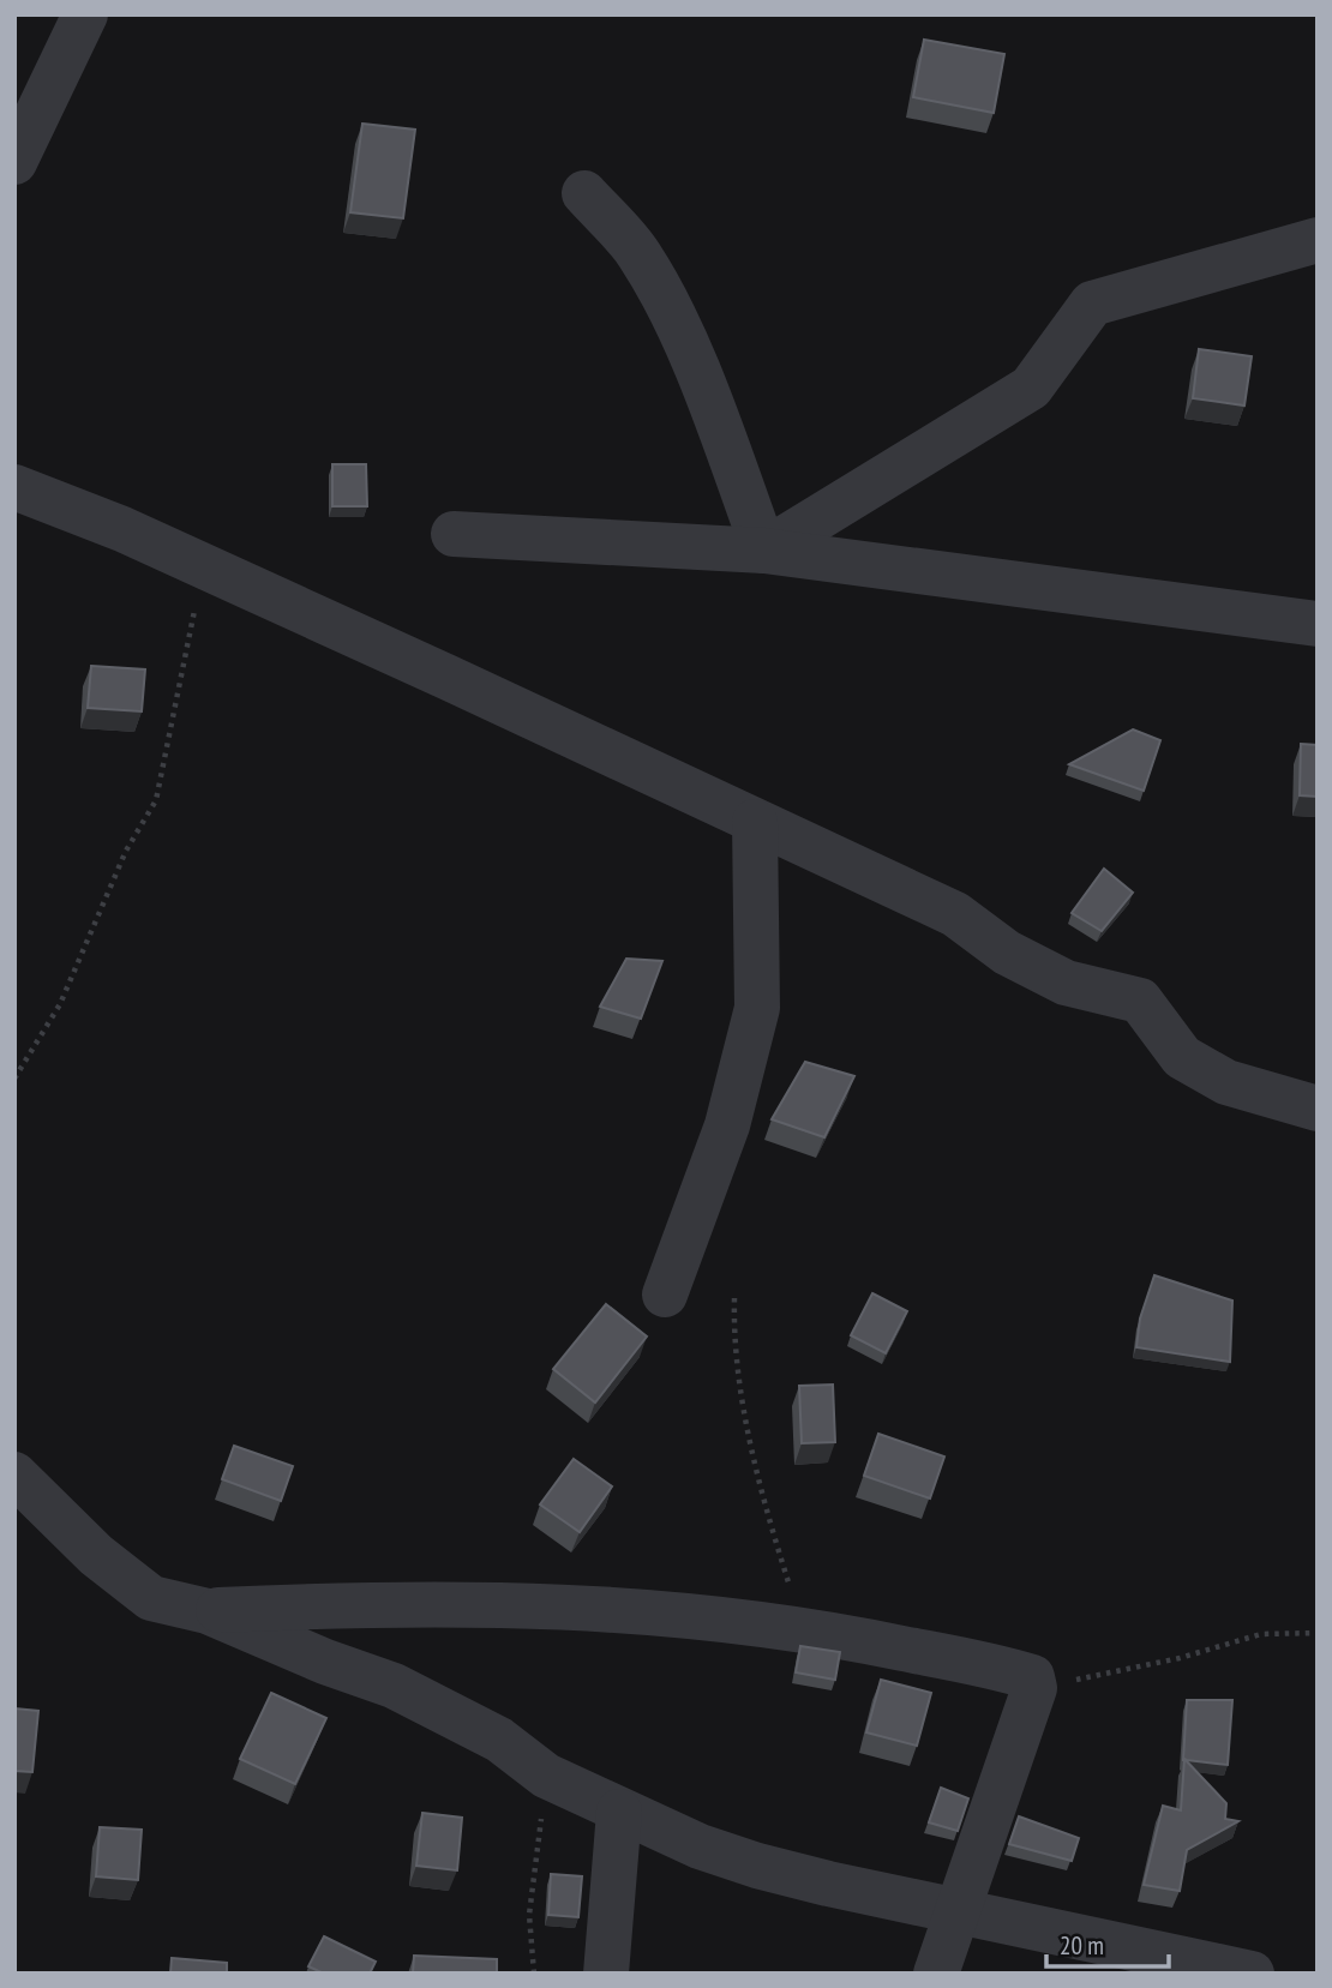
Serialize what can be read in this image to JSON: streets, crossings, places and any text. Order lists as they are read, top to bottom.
{
  "scale_bar": "20 m"
}
